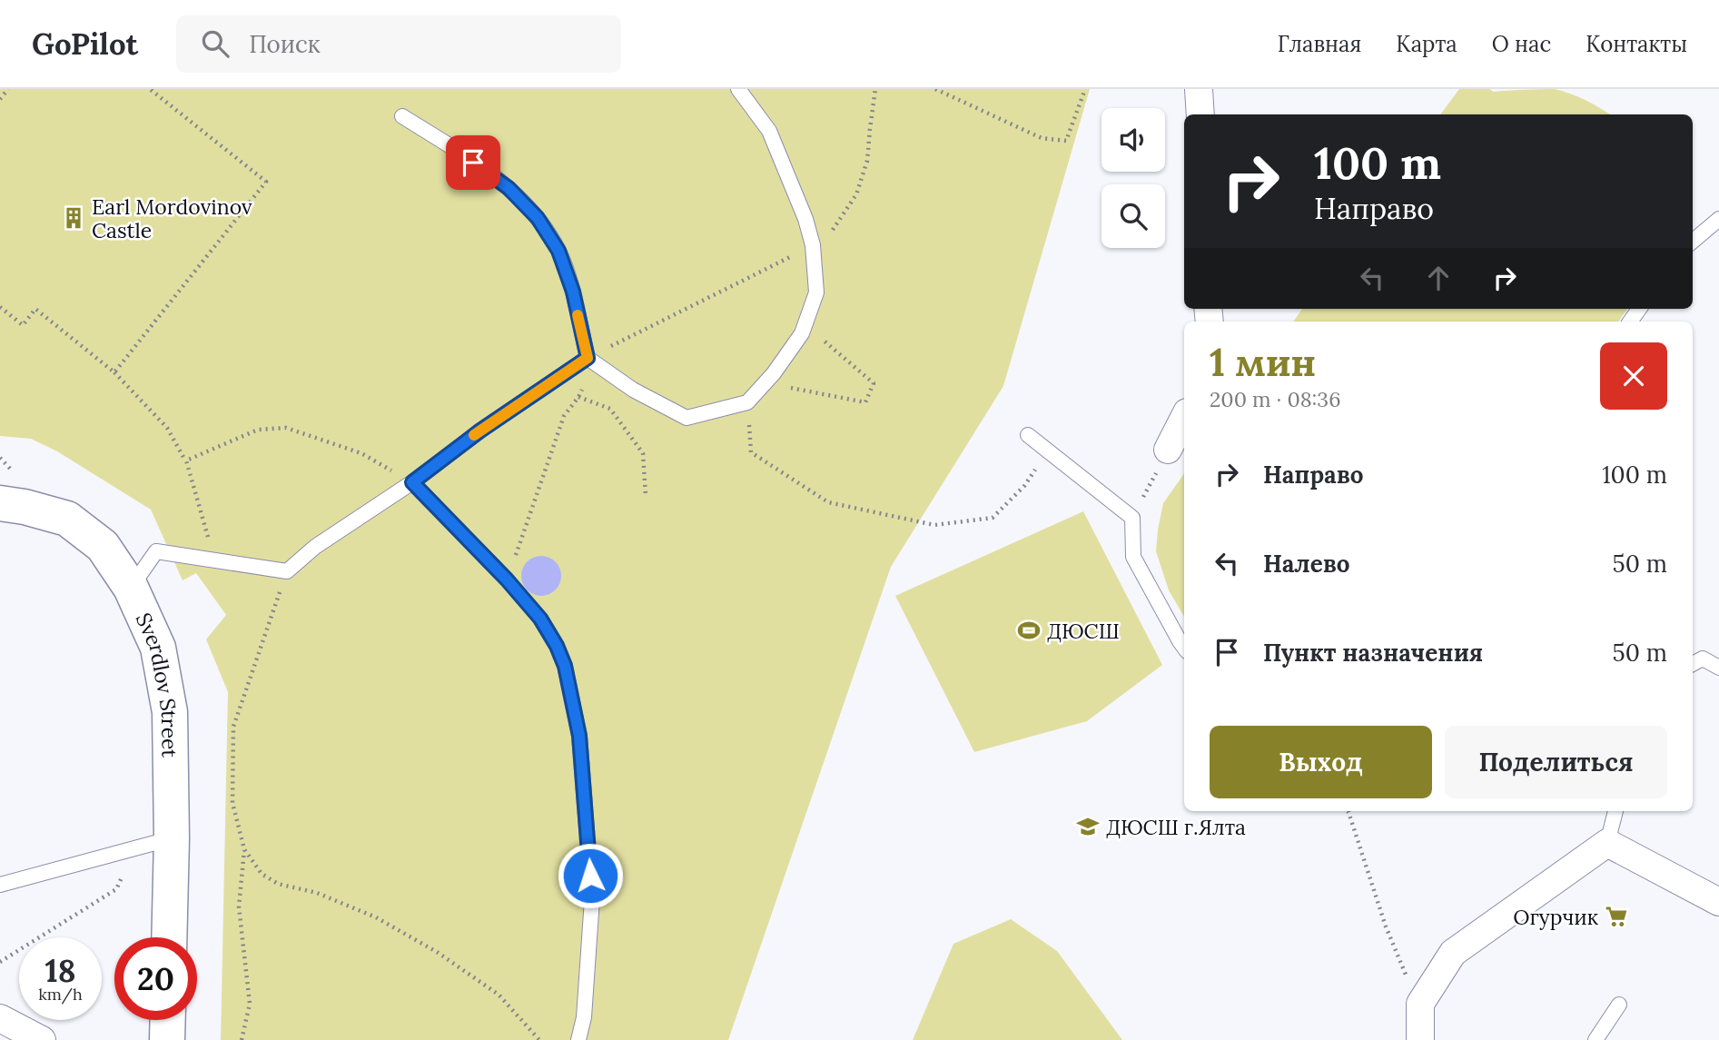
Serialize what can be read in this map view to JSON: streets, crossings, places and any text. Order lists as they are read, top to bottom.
{
  "streets": {
    "main road": ["Sverdlov Street"]
  },
  "places": {
    "building": ["Earl Mordovinov Castle"],
    "sports": ["ДЮСШ"],
    "school or university": ["ДЮСШ г.Ялта"],
    "supermarket": ["Огурчик"]
  },
  "page": {
    "header": "GoPilot",
    "search": "Поиск",
    "nav": [
      "Главная",
      "Карта",
      "О нас",
      "Контакты"
    ],
    "turn": ["100 m", "Направо"],
    "heading": ["1 мин", "200 m · 08:36"],
    "list": [
      {
        "name": "Направо",
        "value": "100 m"
      },
      {
        "name": "Налево",
        "value": "50 m"
      },
      {
        "name": "Пункт назначения",
        "value": "50 m"
      }
    ],
    "buttons": ["Выход", "Поделиться"],
    "speed": "18 km/h",
    "limit": "20"
  }
}
